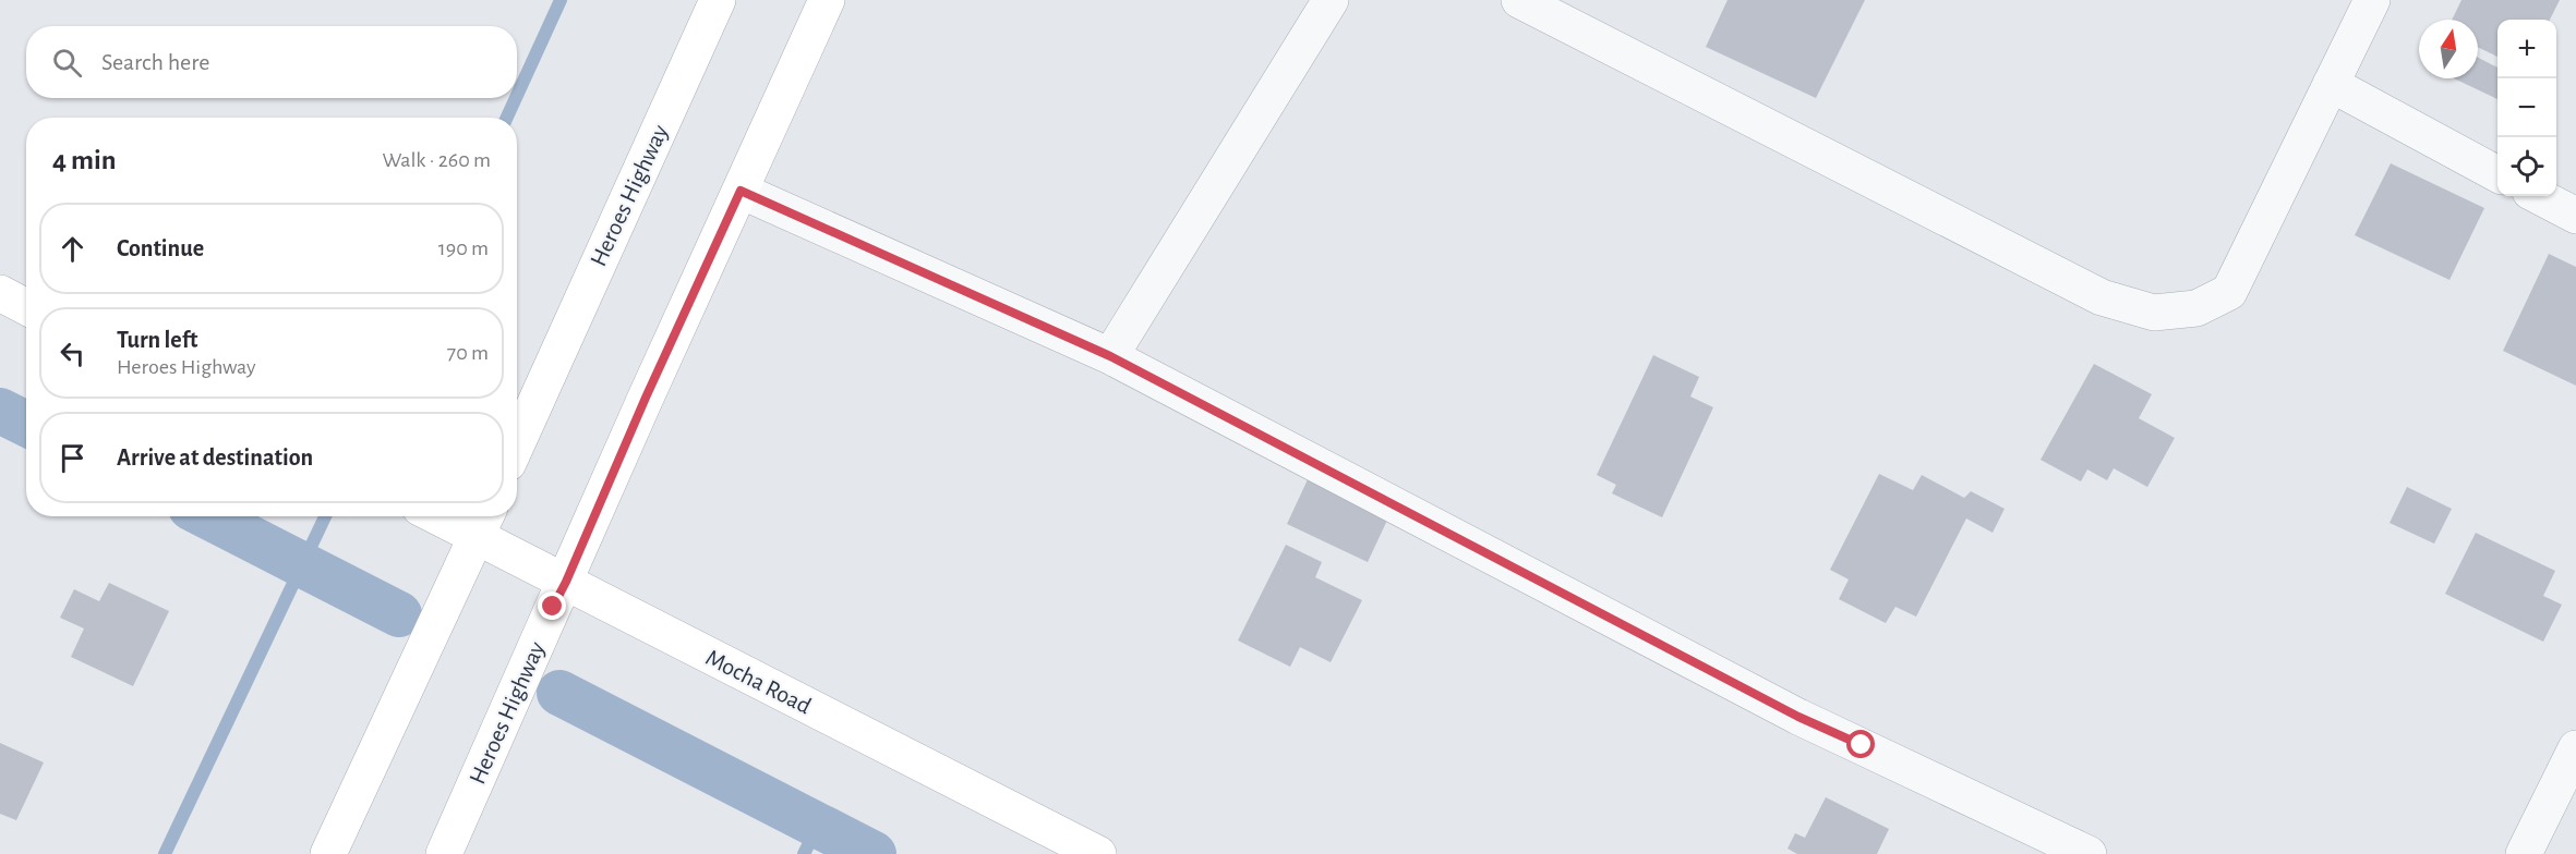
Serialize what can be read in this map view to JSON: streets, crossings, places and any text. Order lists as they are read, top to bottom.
{
  "streets": {
    "main road": ["Heroes Highway", "Mocha Road"]
  },
  "crossings": [
    ["Heroes Highway", "Mocha Road"]
  ],
  "north": "top",
  "page": {
    "map_buttons": ["+", "−"],
    "search": "Search here",
    "heading": ["4 min", "Walk · 260 m"],
    "list": [
      ["Continue", "190 m"],
      ["Turn left", "Heroes Highway", "70 m"],
      "Arrive at destination"
    ]
  }
}
